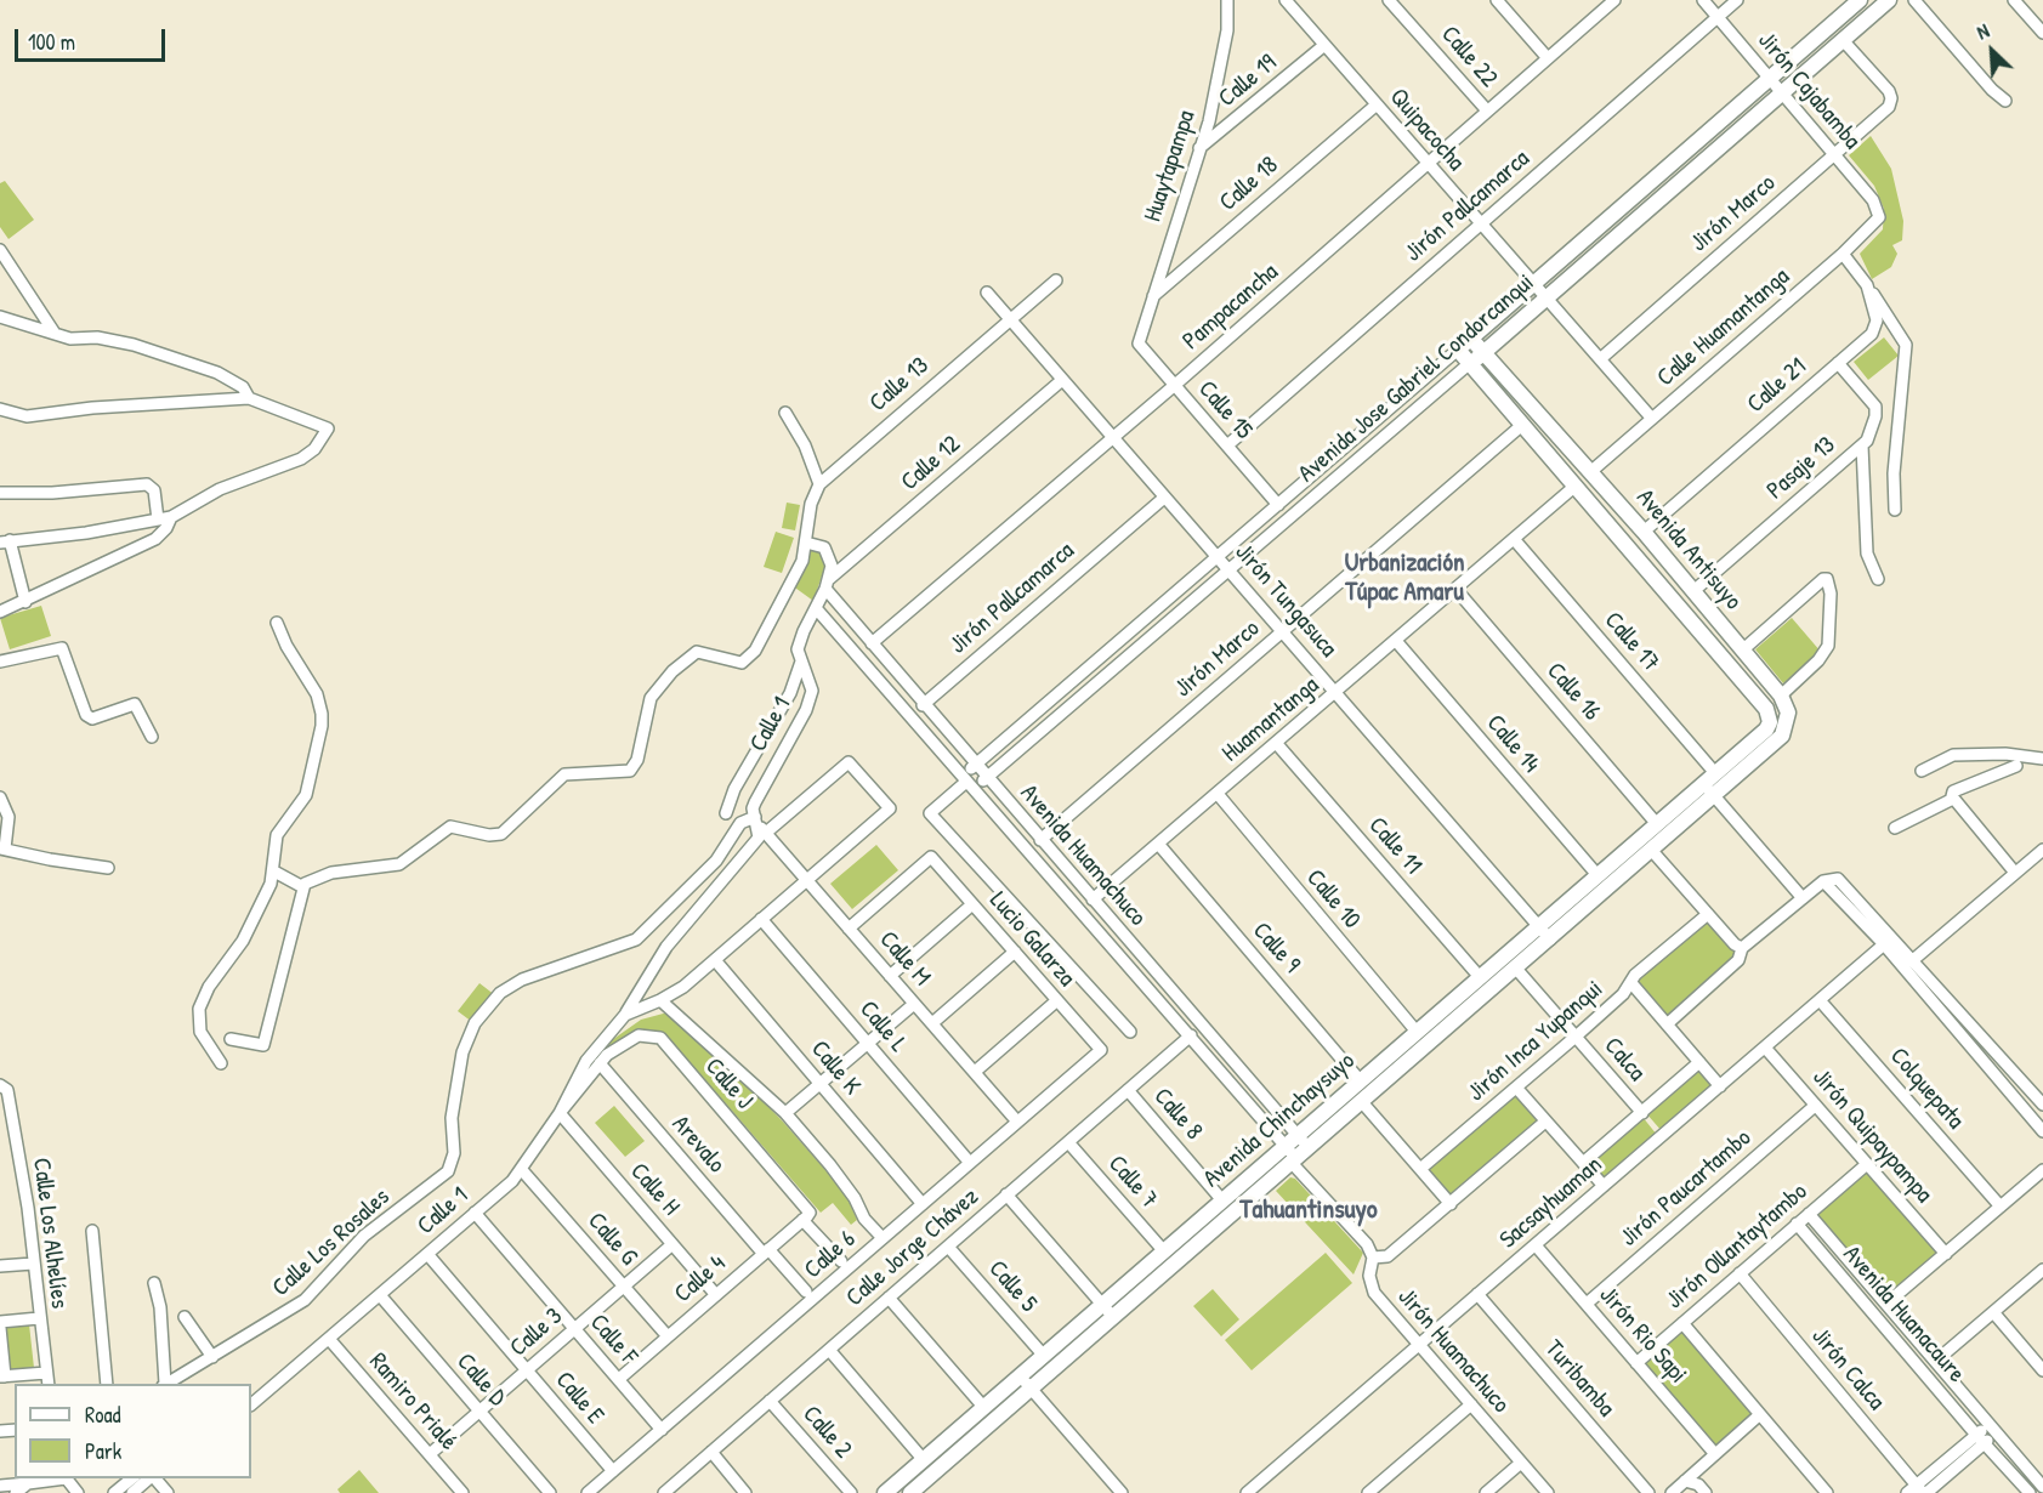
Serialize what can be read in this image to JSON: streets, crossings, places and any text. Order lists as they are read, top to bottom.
{
  "streets": {
    "main road": ["Avenida Jose Gabriel Condorcanqui", "Avenida Antisuyo", "Avenida Chinchaysuyo"],
    "street": [
      "Calle 22",
      "Calle 19",
      "Jirón Cajabamba",
      "Quipacocha",
      "Huaytapampa",
      "Calle 18",
      "Jirón Pallcamarca",
      "Jirón Marco",
      "Pampacancha",
      "Calle Huamantanga",
      "Calle 13",
      "Calle 21",
      "Calle 15",
      "Calle 12",
      "Pasaje 13",
      "Jirón Tungasuca",
      "Calle 17",
      "Calle 16",
      "Huamantanga",
      "Calle 1",
      "Calle 14",
      "Calle 11",
      "Avenida Huamachuco",
      "Calle 10",
      "Lucio Galarza",
      "Calle 9",
      "Calle M",
      "Calle L",
      "Jirón Inca Yupanqui",
      "Calca",
      "Calle K",
      "Calle J",
      "Colquepata",
      "Calle 8",
      "Jirón Quipaypampa",
      "Arevalo",
      "Calle 7",
      "Jirón Paucartambo",
      "Calle H",
      "Sacsayhuaman",
      "Calle Los Alhelíes",
      "Calle G",
      "Calle Los Rosales",
      "Jirón Ollantaytambo",
      "Calle Jorge Chávez",
      "Calle 6",
      "Calle 4",
      "Calle 5",
      "Avenida Huanacaure",
      "Calle 3",
      "Jirón Rio Sapi",
      "Calle F",
      "Jirón Huamachuco",
      "Jirón Calca",
      "Turibamba",
      "Calle D",
      "Calle E",
      "Ramiro Prialé",
      "Calle 2"
    ]
  },
  "crossings": [
    ["Calle 22", "Pampacancha"],
    ["Calle 19", "Quipacocha"],
    ["Calle 19", "Huaytapampa"],
    ["Jirón Cajabamba", "Jirón Pallcamarca"],
    ["Jirón Cajabamba", "Jirón Marco"],
    ["Jirón Cajabamba", "Calle Huamantanga"],
    ["Jirón Cajabamba", "Avenida Jose Gabriel Condorcanqui"],
    ["Quipacocha", "Calle 18"],
    ["Quipacocha", "Jirón Pallcamarca"],
    ["Quipacocha", "Jirón Marco"],
    ["Quipacocha", "Pampacancha"],
    ["Quipacocha", "Calle Huamantanga"],
    ["Quipacocha", "Avenida Jose Gabriel Condorcanqui"],
    ["Huaytapampa", "Calle 18"],
    ["Huaytapampa", "Calle 15"],
    ["Jirón Pallcamarca", "Calle 15"],
    ["Jirón Pallcamarca", "Jirón Tungasuca"],
    ["Jirón Pallcamarca", "Avenida Huamachuco"],
    ["Jirón Marco", "Avenida Jose Gabriel Condorcanqui"],
    ["Jirón Marco", "Avenida Antisuyo"],
    ["Jirón Marco", "Jirón Tungasuca"],
    ["Jirón Marco", "Avenida Huamachuco"],
    ["Pampacancha", "Calle 15"],
    ["Pampacancha", "Jirón Tungasuca"],
    ["Pampacancha", "Avenida Huamachuco"],
    ["Calle Huamantanga", "Calle 21"],
    ["Calle Huamantanga", "Avenida Antisuyo"],
    ["Avenida Jose Gabriel Condorcanqui", "Calle 15"],
    ["Avenida Jose Gabriel Condorcanqui", "Avenida Antisuyo"],
    ["Avenida Jose Gabriel Condorcanqui", "Jirón Tungasuca"],
    ["Avenida Jose Gabriel Condorcanqui", "Avenida Huamachuco"],
    ["Calle 13", "Jirón Tungasuca"],
    ["Calle 21", "Pasaje 13"],
    ["Calle 21", "Avenida Antisuyo"],
    ["Calle 12", "Jirón Tungasuca"],
    ["Calle 12", "Calle 1"],
    ["Calle 12", "Avenida Huamachuco"],
    ["Pasaje 13", "Avenida Antisuyo"],
    ["Avenida Antisuyo", "Calle 17"],
    ["Avenida Antisuyo", "Huamantanga"],
    ["Avenida Antisuyo", "Avenida Chinchaysuyo"],
    ["Jirón Tungasuca", "Huamantanga"],
    ["Jirón Tungasuca", "Avenida Chinchaysuyo"],
    ["Calle 17", "Huamantanga"],
    ["Calle 17", "Avenida Chinchaysuyo"],
    ["Calle 16", "Huamantanga"],
    ["Calle 16", "Avenida Chinchaysuyo"],
    ["Huamantanga", "Calle 14"],
    ["Huamantanga", "Calle 11"],
    ["Huamantanga", "Avenida Huamachuco"],
    ["Huamantanga", "Calle 10"],
    ["Huamantanga", "Calle 9"],
    ["Calle 1", "Avenida Huamachuco"],
    ["Calle 1", "Calle M"],
    ["Calle 1", "Calle L"],
    ["Calle 1", "Calle K"],
    ["Calle 1", "Calle H"],
    ["Calle 1", "Calle G"],
    ["Calle 1", "Calle Los Rosales"],
    ["Calle 1", "Calle F"],
    ["Calle 1", "Calle D"],
    ["Calle 1", "Calle E"],
    ["Calle 1", "Ramiro Prialé"],
    ["Calle 14", "Avenida Chinchaysuyo"],
    ["Calle 11", "Avenida Chinchaysuyo"],
    ["Avenida Huamachuco", "Avenida Chinchaysuyo"],
    ["Avenida Huamachuco", "Calle Jorge Chávez"],
    ["Calle 10", "Avenida Chinchaysuyo"],
    ["Lucio Galarza", "Calle M"],
    ["Lucio Galarza", "Calle 6"],
    ["Calle 9", "Avenida Chinchaysuyo"],
    ["Calle M", "Calle Los Rosales"],
    ["Calle M", "Calle 6"],
    ["Calle L", "Calle 6"],
    ["Jirón Inca Yupanqui", "Calca"],
    ["Calca", "Avenida Chinchaysuyo"],
    ["Calle K", "Calle 6"],
    ["Calle J", "Arevalo"],
    ["Calle J", "Calle 4"],
    ["Colquepata", "Sacsayhuaman"],
    ["Calle 8", "Avenida Chinchaysuyo"],
    ["Calle 8", "Calle Jorge Chávez"],
    ["Avenida Chinchaysuyo", "Calle 7"],
    ["Avenida Chinchaysuyo", "Calle 5"],
    ["Jirón Quipaypampa", "Jirón Paucartambo"],
    ["Jirón Quipaypampa", "Sacsayhuaman"],
    ["Jirón Quipaypampa", "Jirón Ollantaytambo"],
    ["Arevalo", "Calle 4"],
    ["Calle 7", "Calle Jorge Chávez"],
    ["Jirón Paucartambo", "Jirón Rio Sapi"],
    ["Calle H", "Calle 4"],
    ["Calle H", "Calle 3"],
    ["Sacsayhuaman", "Jirón Rio Sapi"],
    ["Sacsayhuaman", "Jirón Huamachuco"],
    ["Sacsayhuaman", "Turibamba"],
    ["Calle G", "Calle 4"],
    ["Calle G", "Calle 3"],
    ["Jirón Ollantaytambo", "Avenida Huanacaure"],
    ["Jirón Ollantaytambo", "Jirón Rio Sapi"],
    ["Jirón Ollantaytambo", "Jirón Calca"],
    ["Calle Jorge Chávez", "Calle 5"],
    ["Calle Jorge Chávez", "Calle 2"],
    ["Calle 6", "Calle F"],
    ["Calle 6", "Calle E"],
    ["Calle 4", "Calle F"],
    ["Calle 3", "Calle F"],
    ["Calle 3", "Calle D"],
    ["Calle 3", "Calle E"],
    ["Calle 3", "Ramiro Prialé"]
  ],
  "districts": ["Urbanización Túpac Amaru", "Tahuantinsuyo"],
  "legend": ["Road", "Park"],
  "scale_bar": "100 m",
  "north": "top left"
}
